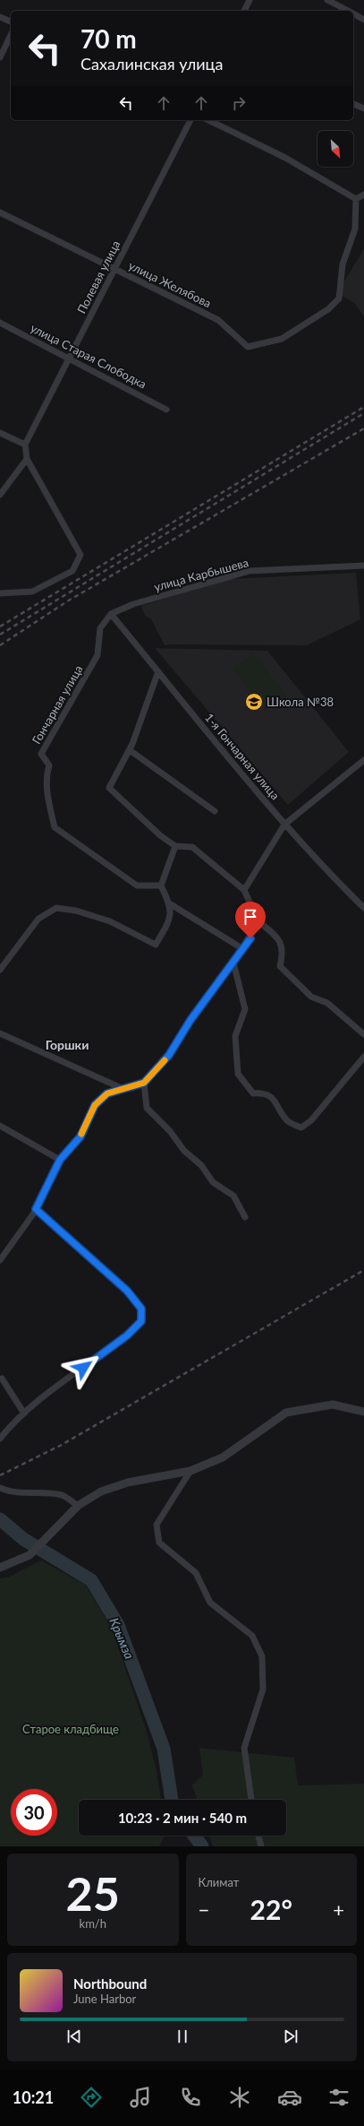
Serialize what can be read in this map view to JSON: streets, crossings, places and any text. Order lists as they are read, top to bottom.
{
  "streets": {
    "street": [
      "Полевая улица",
      "улица Желябова",
      "улица Старая Слободка",
      "улица Карбышева",
      "Гончарная улица",
      "1-я Гончарная улица"
    ]
  },
  "crossings": [
    ["Полевая улица", "улица Желябова"],
    ["Полевая улица", "улица Старая Слободка"],
    ["улица Карбышева", "Гончарная улица"],
    ["улица Карбышева", "1-я Гончарная улица"],
    ["Гончарная улица", "1-я Гончарная улица"]
  ],
  "districts": ["Горшки"],
  "water": ["Крымза"],
  "parks": ["Старое кладбище"],
  "places": {
    "school or university": ["Школа №38"]
  },
  "north": "bottom right",
  "page": {
    "turn": ["70 m", "Сахалинская улица"],
    "limit": "30",
    "trip": "10:23 · 2 мин · 540 m",
    "tile": [
      ["25", "km/h"],
      "Климат"
    ],
    "heat": ["−", "22°", "+"],
    "song": ["Northbound", "June Harbor"],
    "tabs": "10:21"
  }
}
